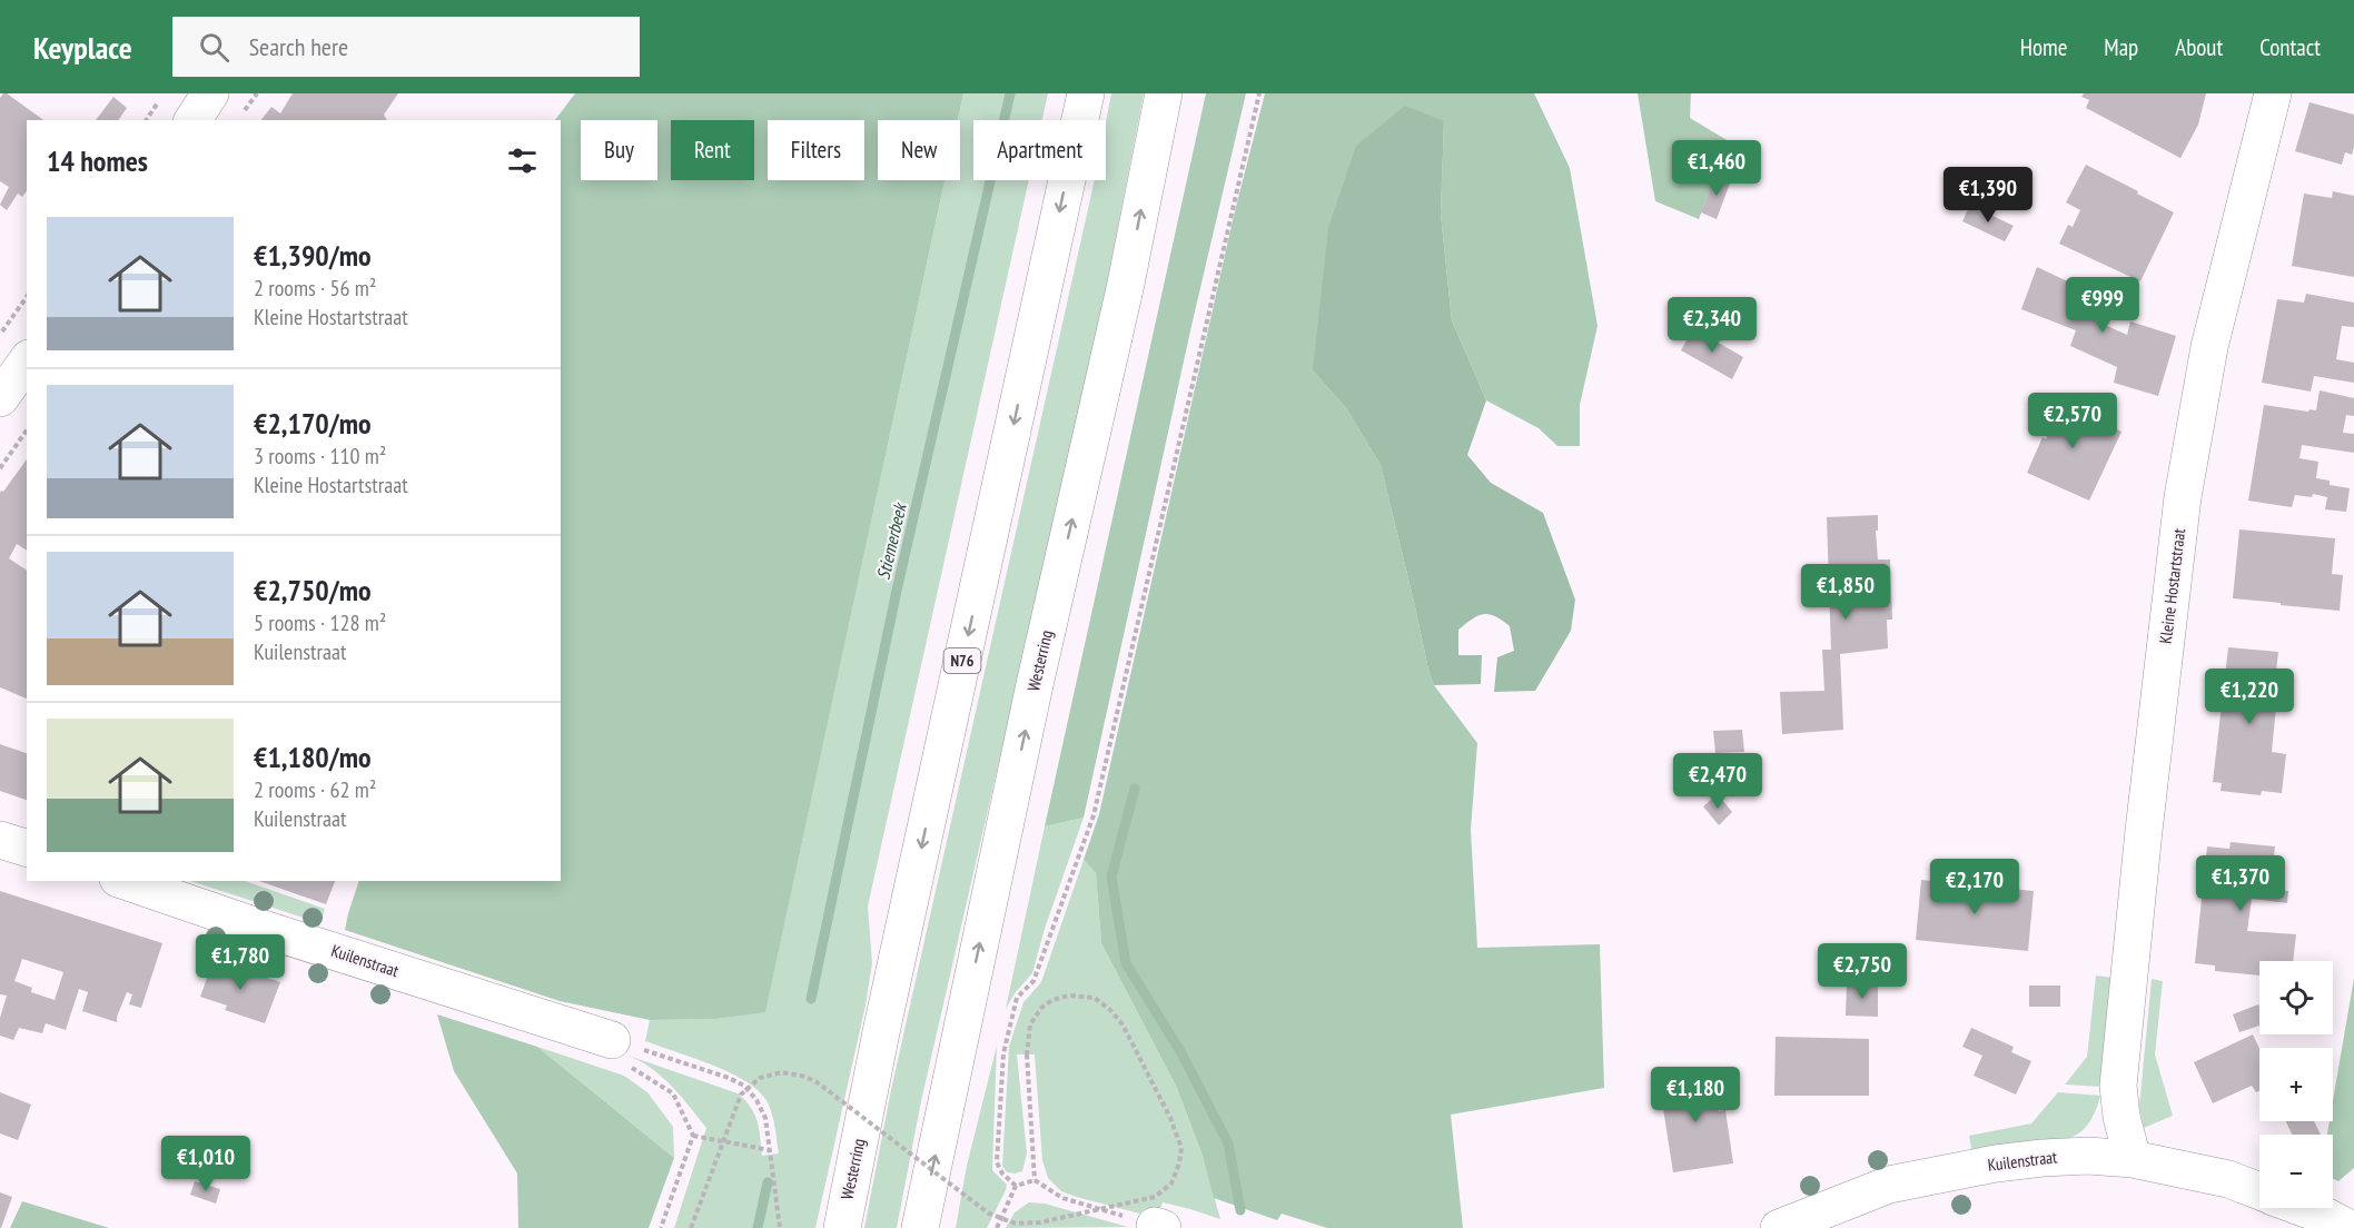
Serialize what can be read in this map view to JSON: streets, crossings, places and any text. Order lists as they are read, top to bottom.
{
  "streets": {
    "main road": [
      "Kleine Hostartstraat",
      "N76",
      "Westerring",
      "Kuilenstraat"
    ]
  },
  "crossings": [
    ["Kleine Hostartstraat", "Kuilenstraat"]
  ],
  "water": ["Stiemerbeek"],
  "page": {
    "header": "Keyplace",
    "search": "Search here",
    "nav": [
      "Home",
      "Map",
      "About",
      "Contact"
    ],
    "chip": [
      "Buy",
      "Rent",
      "Filters",
      "New",
      "Apartment"
    ],
    "heading": "14 homes",
    "price": [
      "€1,460",
      "€1,390",
      "€999",
      "€2,340",
      "€2,570",
      "€1,850",
      "€1,220",
      "€2,470",
      "€1,370",
      "€2,170",
      "€1,780",
      "€2,750",
      "€1,180",
      "€1,010"
    ],
    "list": [
      {
        "name": "€1,390/mo",
        "note": "2 rooms · 56 m² · Kleine Hostartstraat"
      },
      {
        "name": "€2,170/mo",
        "note": "3 rooms · 110 m² · Kleine Hostartstraat"
      },
      {
        "name": "€2,750/mo",
        "note": "5 rooms · 128 m² · Kuilenstraat"
      },
      {
        "name": "€1,180/mo",
        "note": "2 rooms · 62 m² · Kuilenstraat"
      }
    ],
    "map_buttons": ["+", "−"]
  }
}
